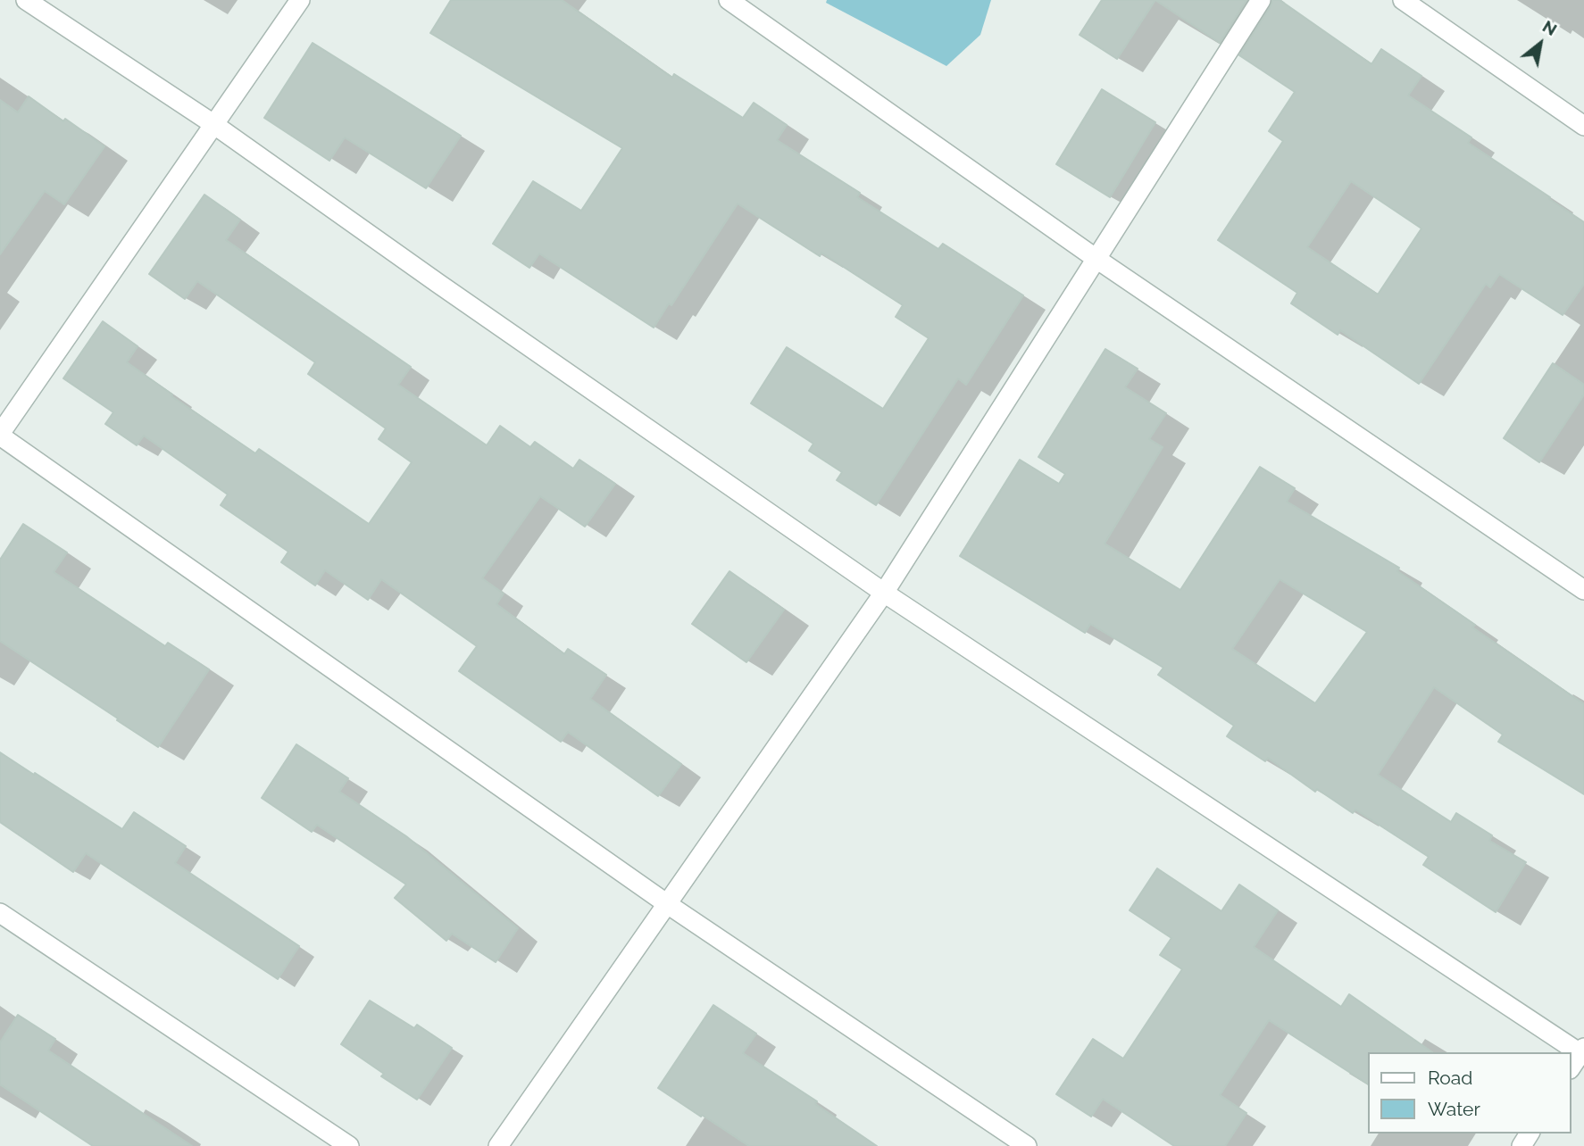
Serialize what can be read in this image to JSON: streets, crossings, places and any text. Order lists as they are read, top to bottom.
{
  "legend": ["Road", "Water"],
  "north": "top right"
}
